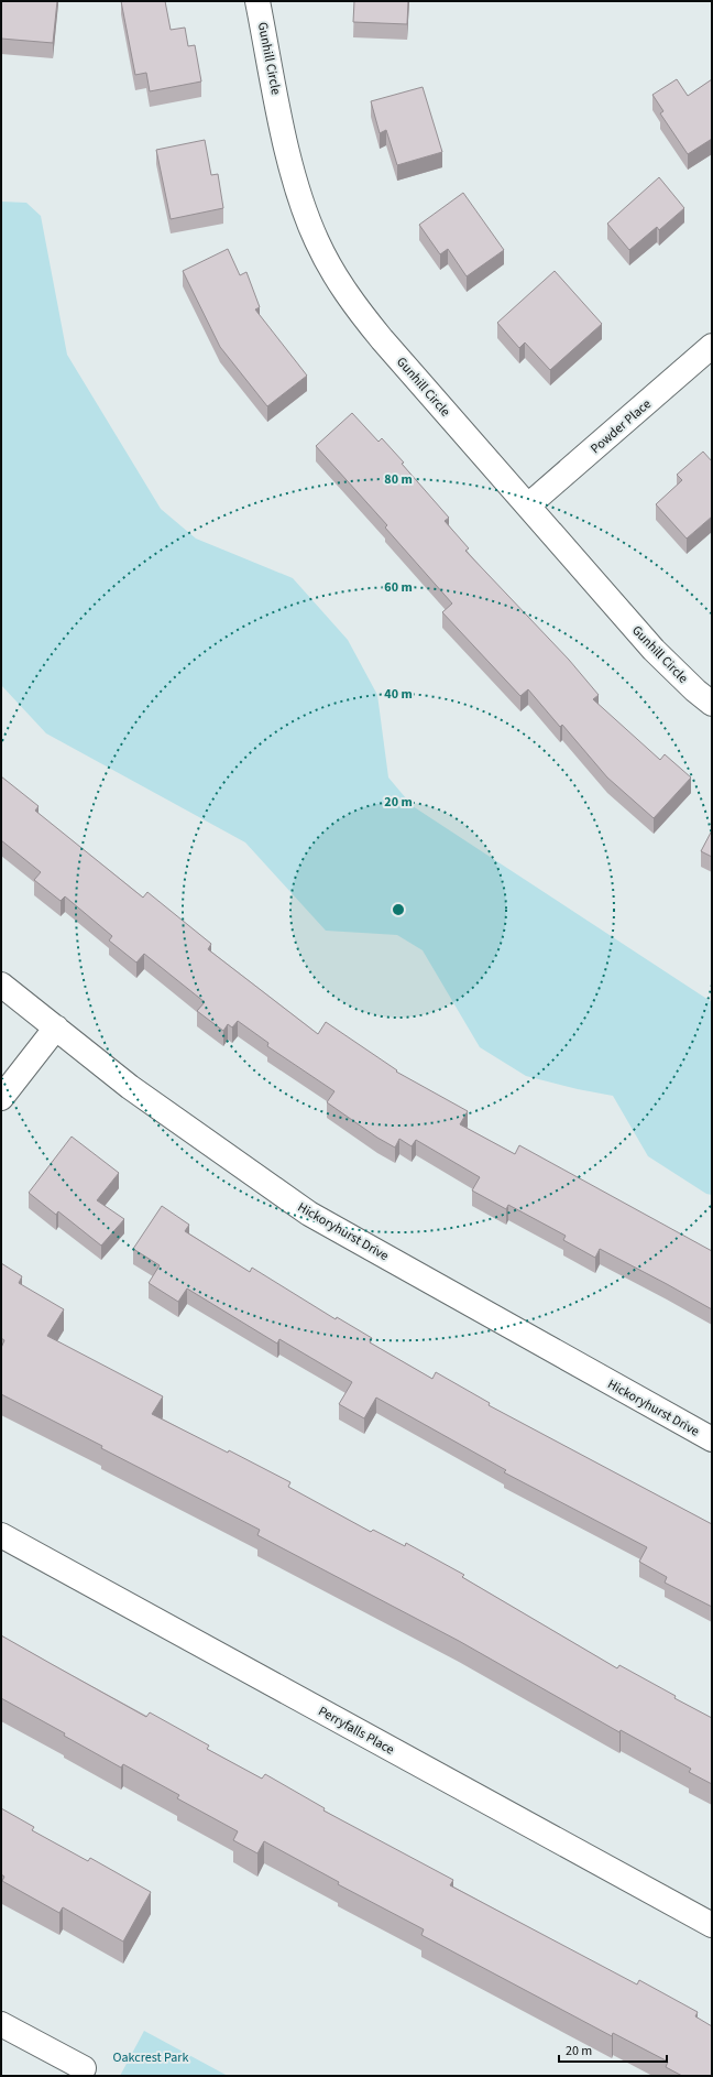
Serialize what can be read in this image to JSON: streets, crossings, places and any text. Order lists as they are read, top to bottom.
{
  "streets": {
    "street": [
      "Gunhill Circle",
      "Powder Place",
      "Hickoryhurst Drive",
      "Perryfalls Place"
    ]
  },
  "crossings": [
    ["Gunhill Circle", "Powder Place"]
  ],
  "parks": ["Oakcrest Park"],
  "scale_bar": "20 m",
  "rings": [
    "80 m",
    "60 m",
    "40 m",
    "20 m"
  ]
}
